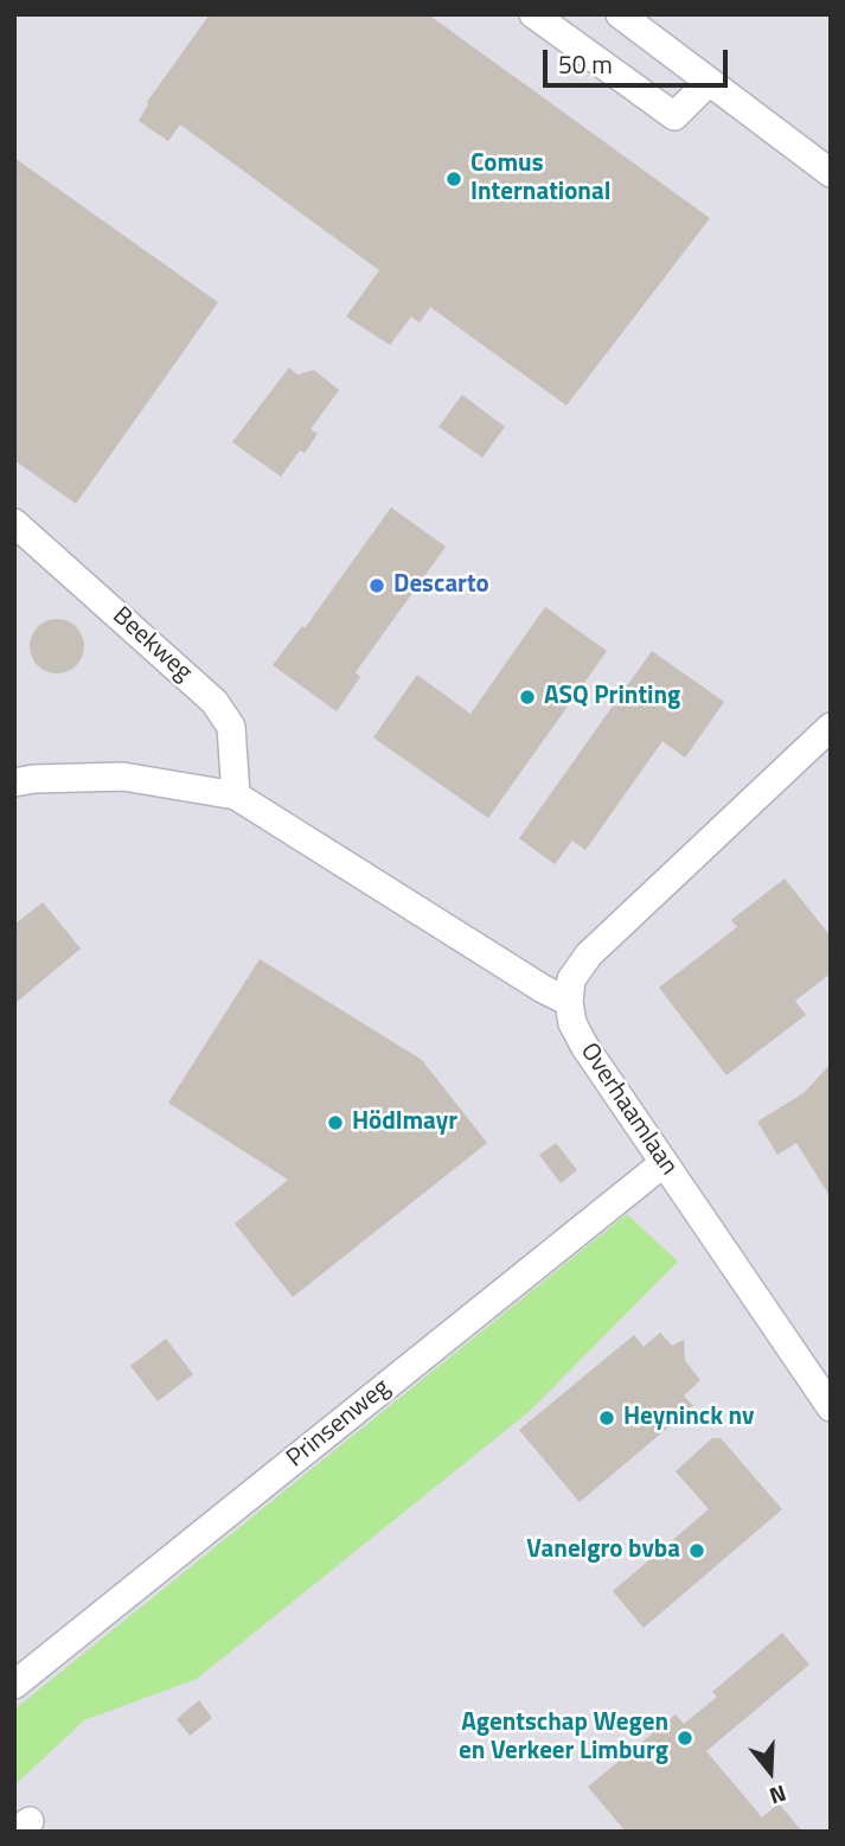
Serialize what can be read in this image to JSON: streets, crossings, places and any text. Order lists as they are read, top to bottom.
{
  "streets": {
    "street": ["Beekweg", "Overhaamlaan", "Prinsenweg"]
  },
  "crossings": [
    ["Overhaamlaan", "Prinsenweg"]
  ],
  "places": [
    "Comus International",
    "Descarto",
    "ASQ Printing",
    "Hödlmayr",
    "Heyninck nv",
    "Vanelgro bvba",
    "Agentschap Wegen en Verkeer Limburg"
  ],
  "scale_bar": "50 m",
  "north": "bottom"
}
